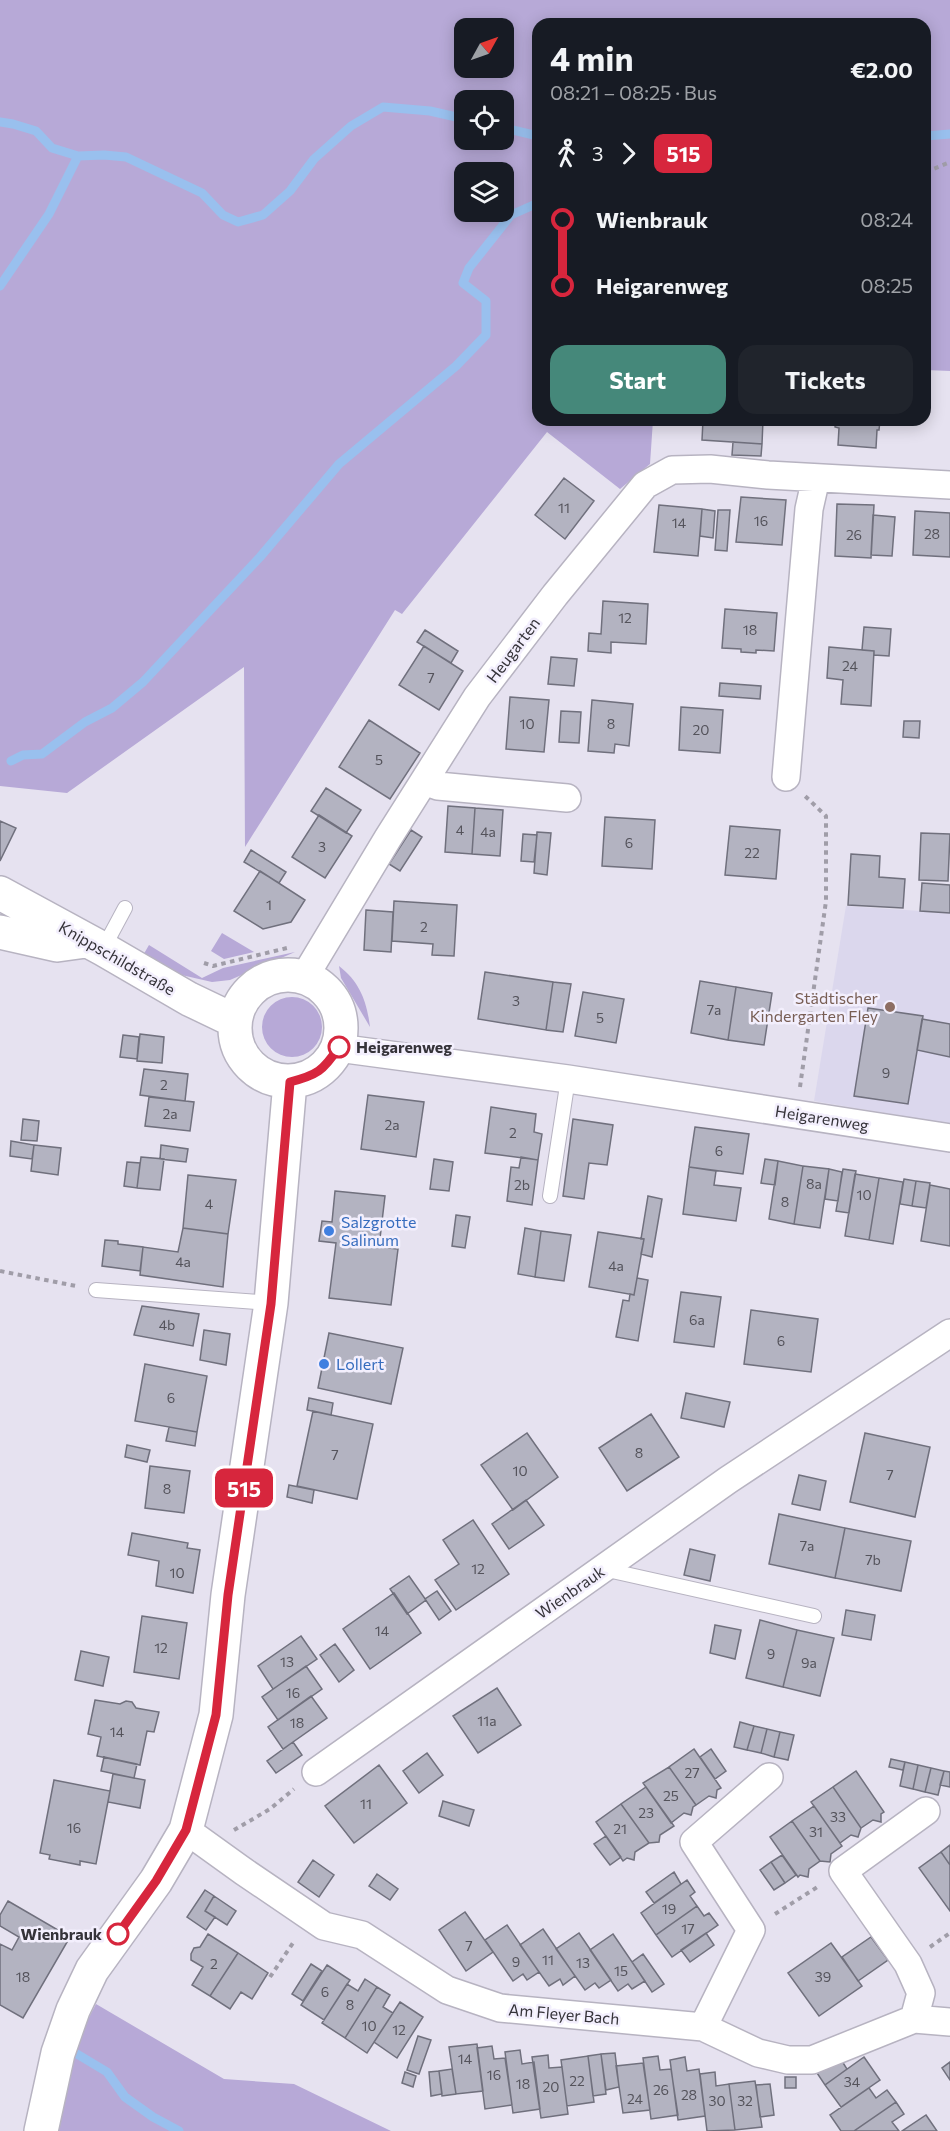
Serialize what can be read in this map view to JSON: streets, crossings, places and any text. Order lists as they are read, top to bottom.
{
  "streets": {
    "street": [
      "Heugarten",
      "Knippschildstraße",
      "Heigarenweg",
      "Wienbrauk",
      "Am Fleyer Bach"
    ]
  },
  "crossings": [
    ["Heugarten", "Knippschildstraße"],
    ["Heugarten", "Heigarenweg"],
    ["Knippschildstraße", "Heigarenweg"]
  ],
  "places": [
    "Städtischer Kindergarten Fley",
    "Heigarenweg",
    "Salzgrotte Salinum",
    "Lollert",
    "Wienbrauk"
  ],
  "lines": ["bus line 515"],
  "house_numbers": [
    "11",
    "16",
    "14",
    "28",
    "26",
    "12",
    "18",
    "24",
    "7",
    "10",
    "8",
    "20",
    "5",
    "4",
    "4a",
    "6",
    "3",
    "22",
    "1",
    "2",
    "3",
    "7a",
    "5",
    "9",
    "2",
    "2a",
    "2a",
    "2",
    "6",
    "8a",
    "2b",
    "10",
    "8",
    "4",
    "4a",
    "4a",
    "6a",
    "4b",
    "6",
    "6",
    "8",
    "7",
    "10",
    "7",
    "8",
    "7a",
    "7b",
    "12",
    "10",
    "14",
    "12",
    "9",
    "13",
    "9a",
    "16",
    "11a",
    "18",
    "14",
    "27",
    "25",
    "11",
    "23",
    "33",
    "16",
    "21",
    "31",
    "19",
    "17",
    "7",
    "11",
    "9",
    "13",
    "2",
    "15",
    "18",
    "39",
    "6",
    "8",
    "10",
    "12",
    "14",
    "16",
    "22",
    "34",
    "18",
    "20",
    "26",
    "28",
    "24",
    "30",
    "32"
  ],
  "north": "top right",
  "page": {
    "on_map": "515",
    "heading": ["4 min", "08:21 – 08:25 · Bus", "€2.00"],
    "legs": ["3", "515"],
    "list": [
      {
        "name": "Wienbrauk",
        "value": "08:24"
      },
      {
        "name": "Heigarenweg",
        "value": "08:25"
      }
    ],
    "buttons": ["Start", "Tickets"]
  }
}
